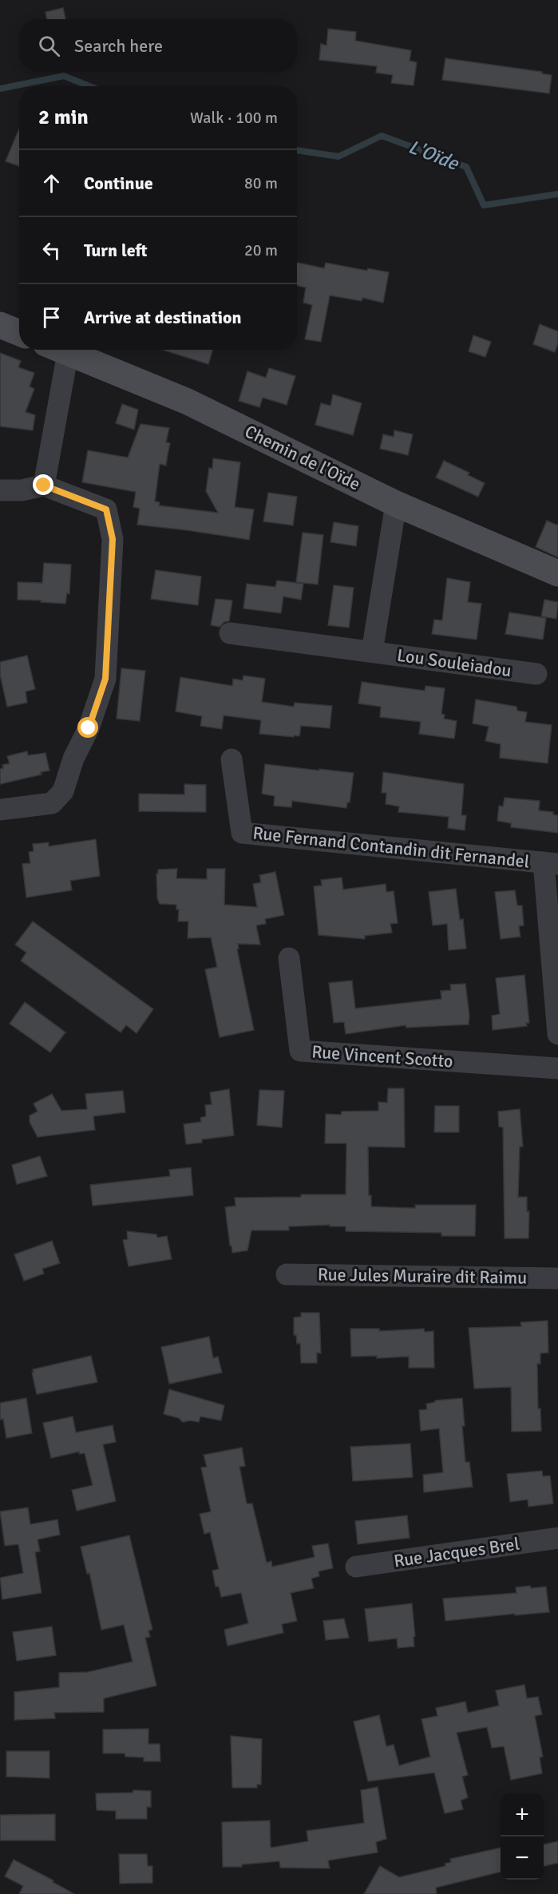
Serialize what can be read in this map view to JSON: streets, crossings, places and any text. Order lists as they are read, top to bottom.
{
  "streets": {
    "street": [
      "Chemin de l'Oïde",
      "Lou Souleiadou",
      "Rue Fernand Contandin dit Fernandel",
      "Rue Vincent Scotto",
      "Rue Jules Muraire dit Raimu",
      "Rue Jacques Brel"
    ]
  },
  "crossings": [
    ["Chemin de l'Oïde", "Lou Souleiadou"]
  ],
  "water": ["L'Oïde"],
  "page": {
    "search": "Search here",
    "heading": ["2 min", "Walk · 100 m"],
    "list": [
      ["Continue", "80 m"],
      ["Turn left", "20 m"],
      "Arrive at destination"
    ],
    "map_buttons": ["+", "−"]
  }
}
